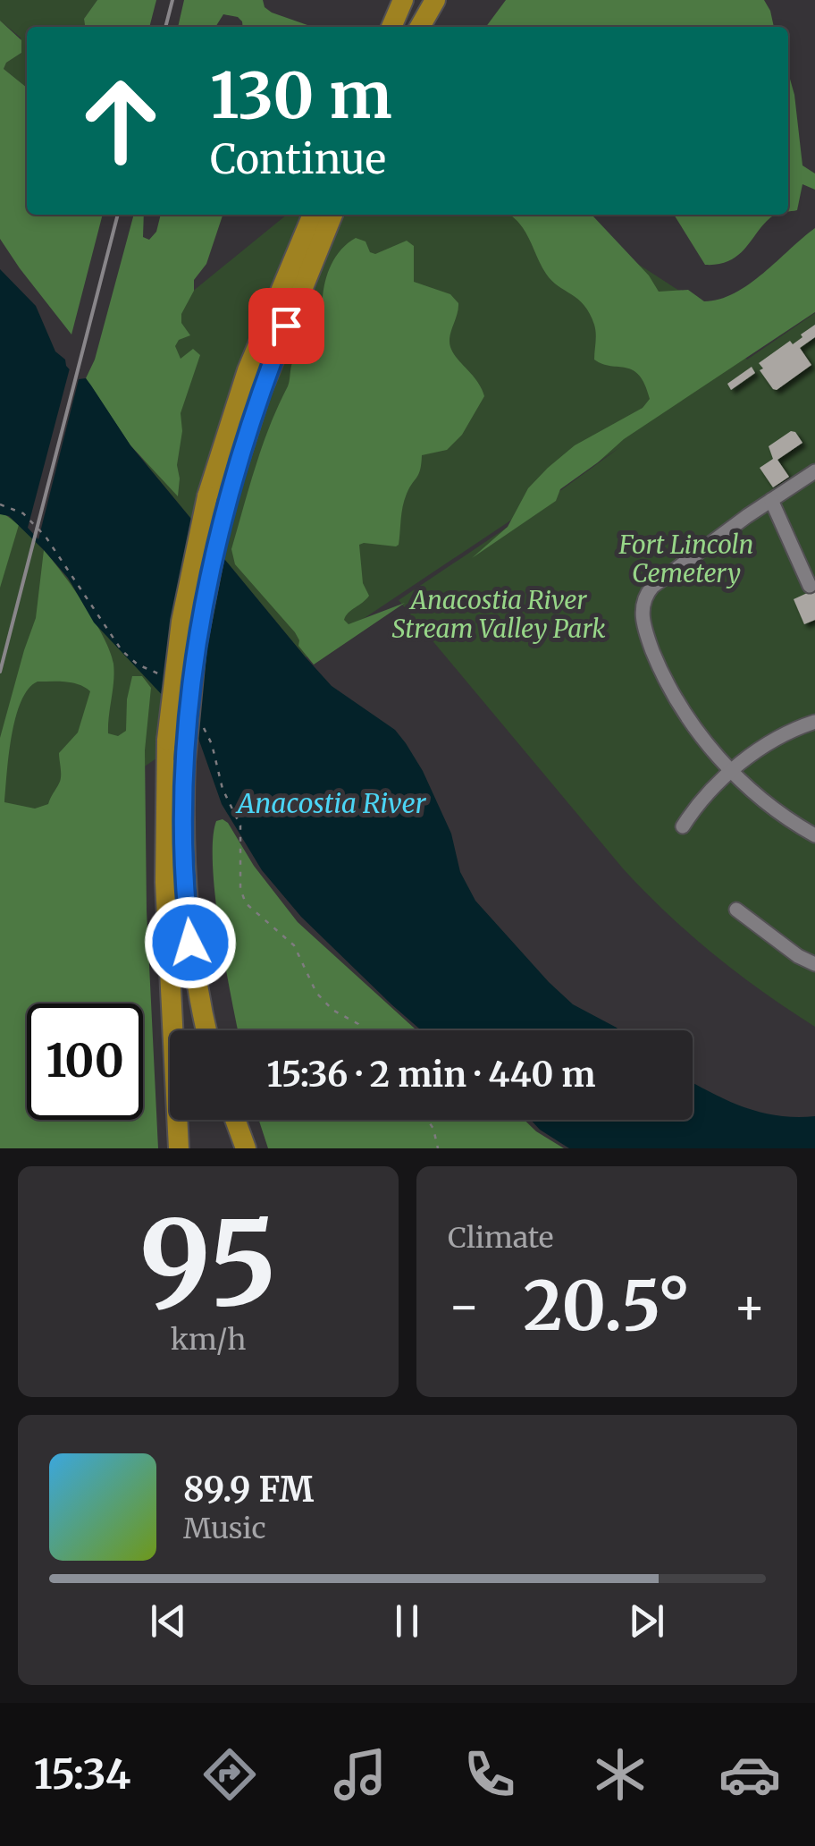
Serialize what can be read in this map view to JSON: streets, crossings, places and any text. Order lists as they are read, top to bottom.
{
  "water": ["Anacostia River"],
  "parks": ["Fort Lincoln Cemetery", "Anacostia River Stream Valley Park"],
  "page": {
    "turn": ["130 m", "Continue"],
    "limit": "100",
    "trip": "15:36 · 2 min · 440 m",
    "tile": [
      ["95", "km/h"],
      "Climate"
    ],
    "heat": ["−", "20.5°", "+"],
    "song": ["89.9 FM", "Music"],
    "tabs": "15:34"
  }
}
